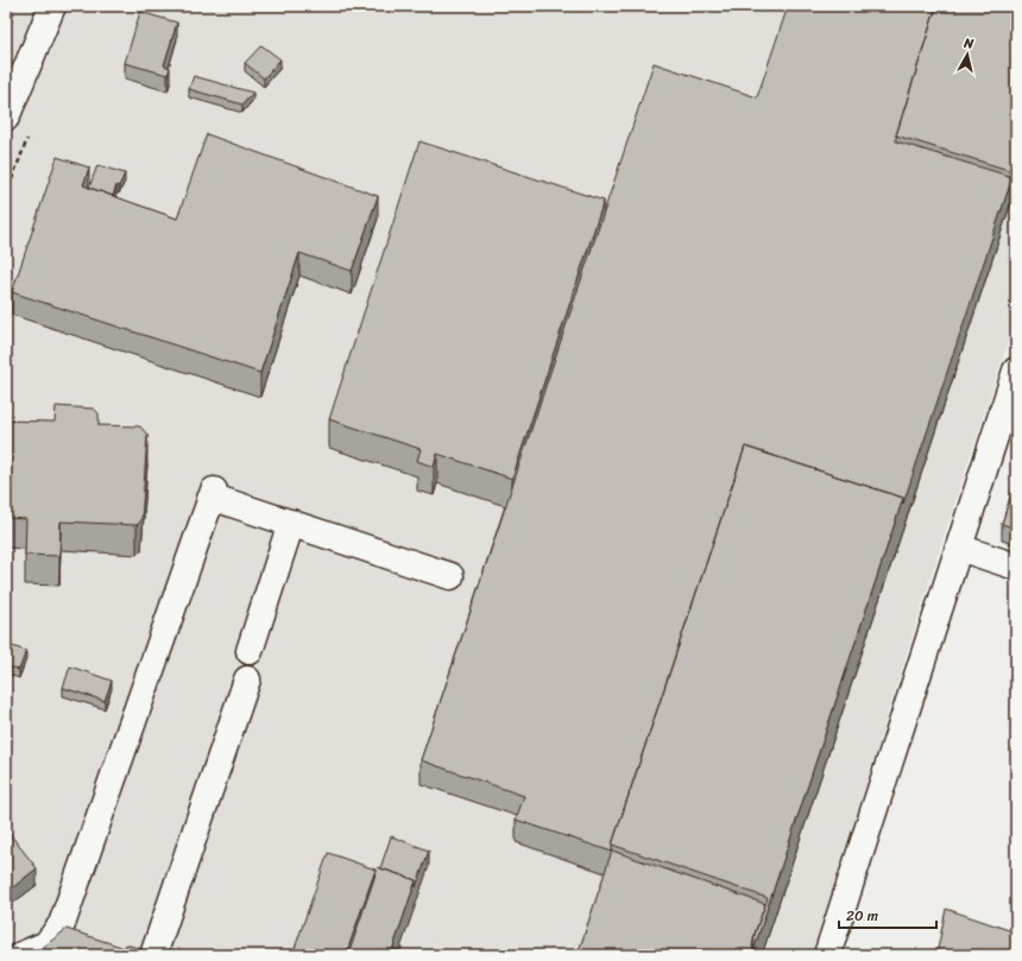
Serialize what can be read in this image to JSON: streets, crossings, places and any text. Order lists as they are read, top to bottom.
{
  "scale_bar": "20 m",
  "north": "top"
}
